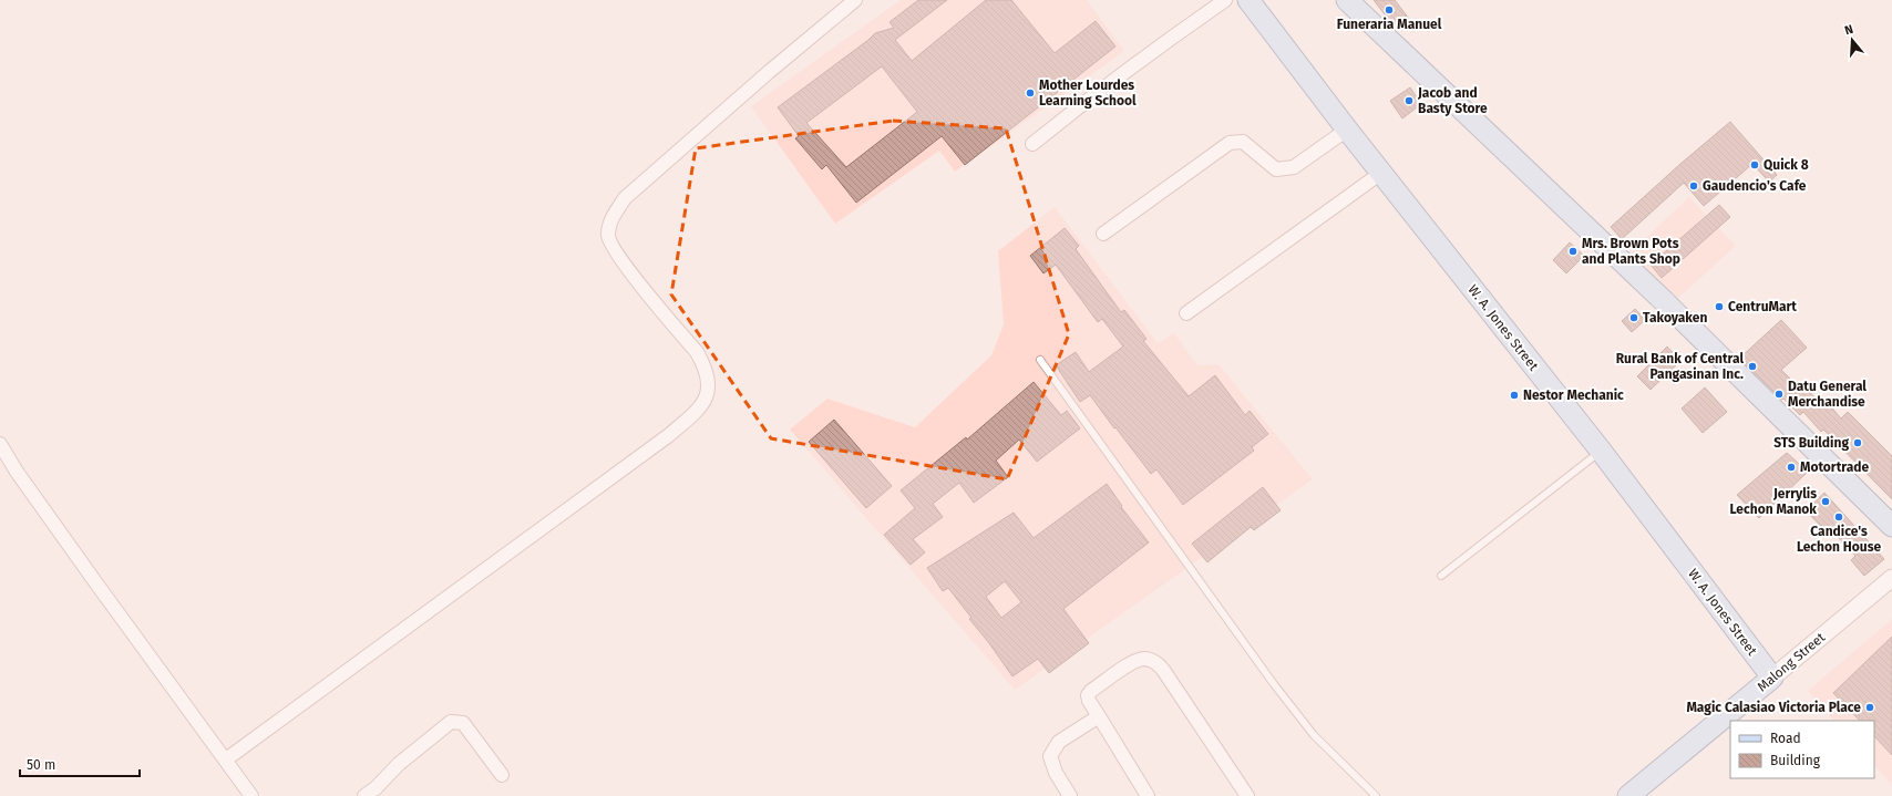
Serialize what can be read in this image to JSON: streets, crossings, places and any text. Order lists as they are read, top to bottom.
{
  "streets": {
    "main road": ["W. A. Jones Street", "Malong Street"]
  },
  "crossings": [
    ["W. A. Jones Street", "Malong Street"]
  ],
  "places": [
    "Funeraria Manuel",
    "Mother Lourdes Learning School",
    "Jacob and Basty Store",
    "Quick 8",
    "Gaudencio's Cafe",
    "Mrs. Brown Pots and Plants Shop",
    "CentruMart",
    "Takoyaken",
    "Rural Bank of Central Pangasinan Inc.",
    "Datu General Merchandise",
    "Nestor Mechanic",
    "STS Building",
    "Motortrade",
    "Jerrylis Lechon Manok",
    "Candice's Lechon House",
    "Magic Calasiao Victoria Place"
  ],
  "legend": ["Road", "Building"],
  "scale_bar": "50 m",
  "north": "top"
}
